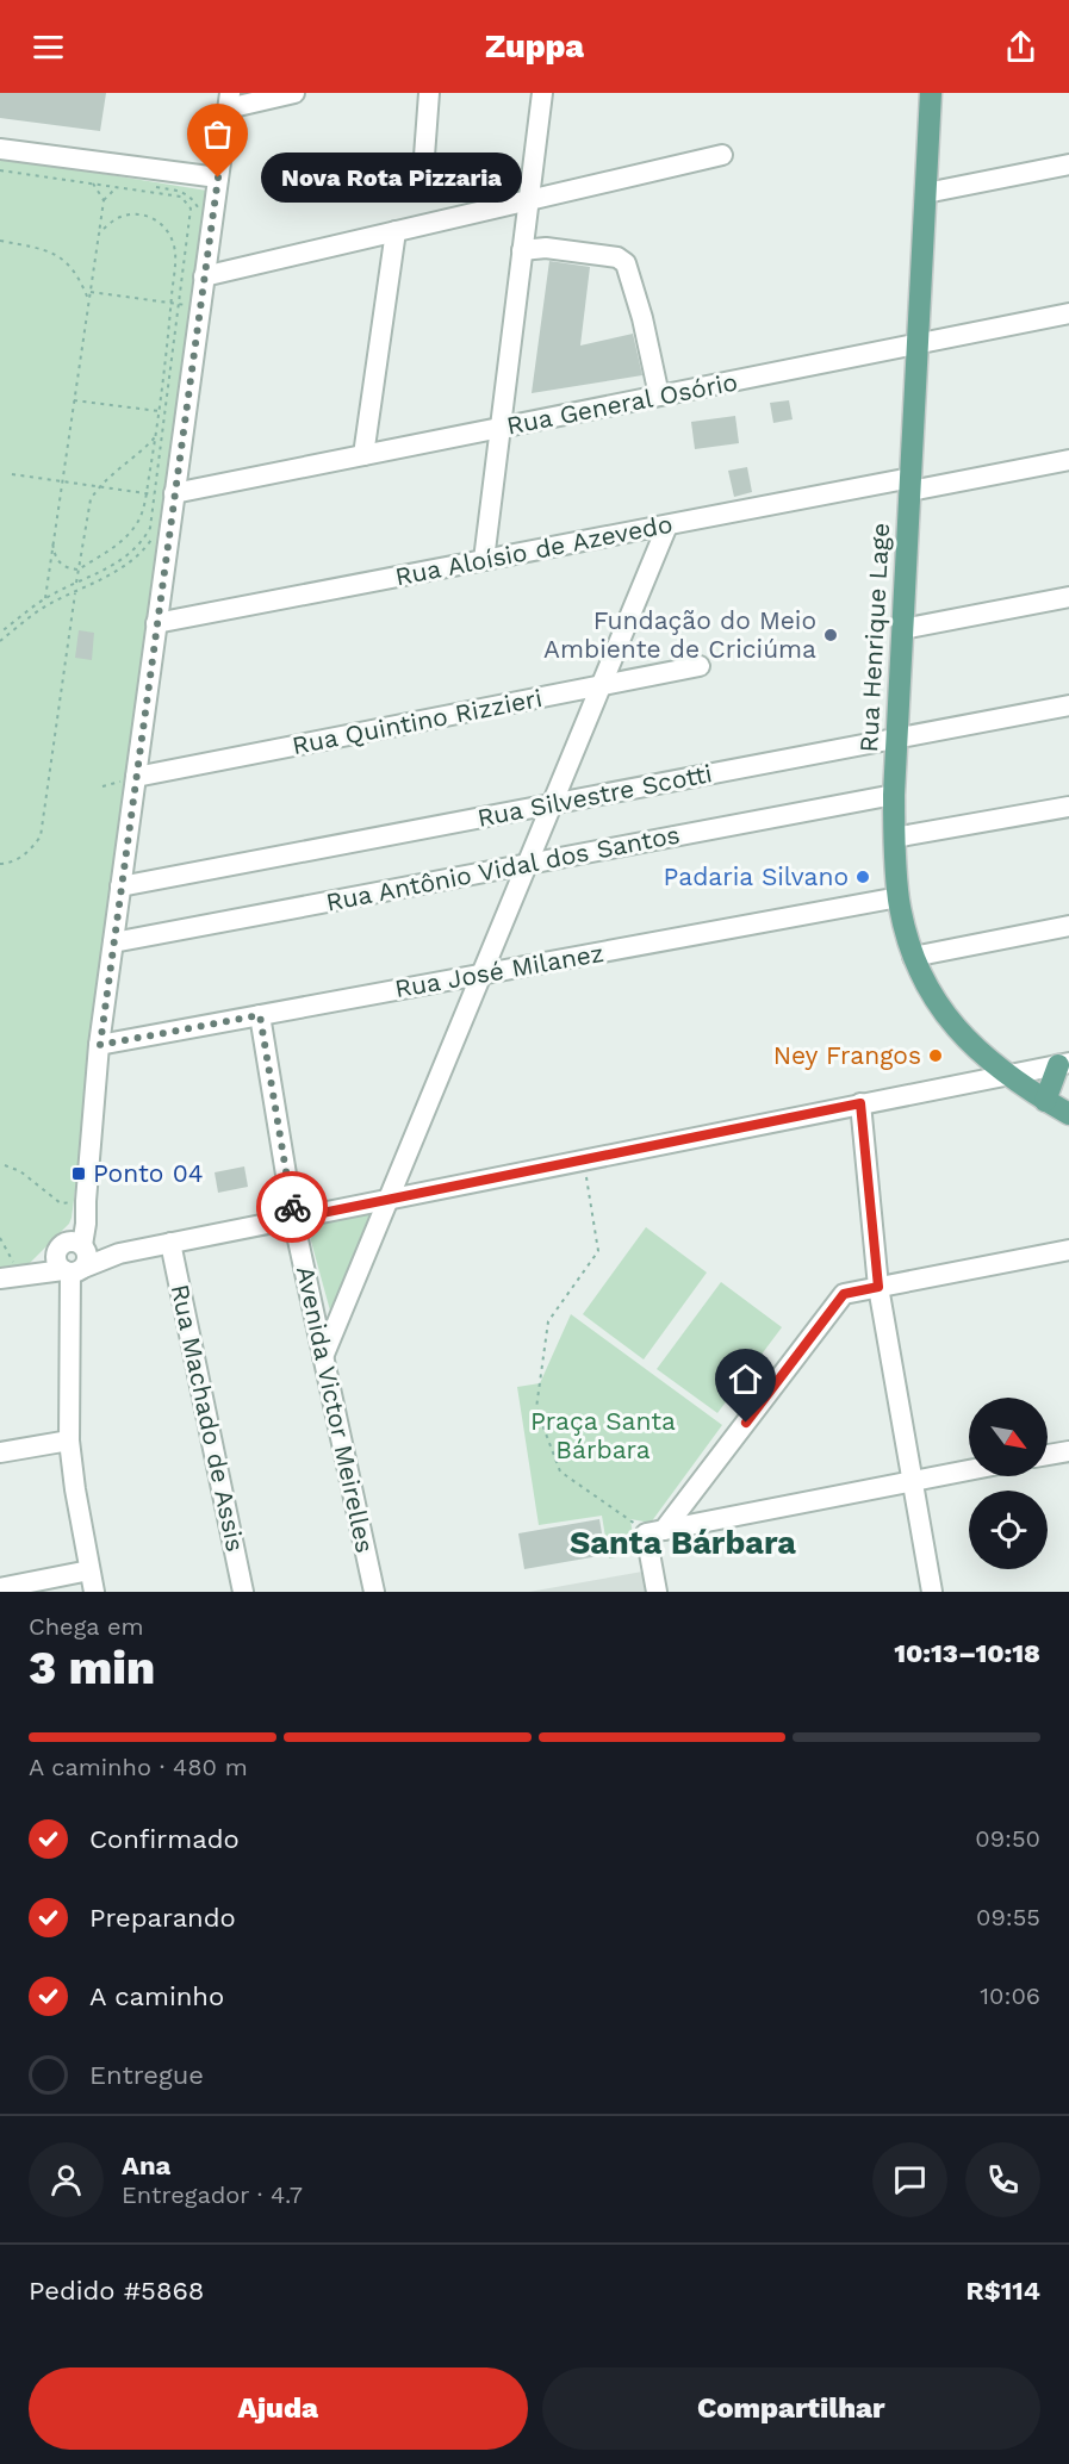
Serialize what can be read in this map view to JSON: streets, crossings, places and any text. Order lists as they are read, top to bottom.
{
  "streets": {
    "main road": ["Rua Henrique Lage"],
    "street": [
      "Rua General Osório",
      "Rua Aloísio de Azevedo",
      "Rua Quintino Rizzieri",
      "Rua Silvestre Scotti",
      "Rua Antônio Vidal dos Santos",
      "Rua José Milanez",
      "Avenida Victor Meirelles",
      "Rua Machado de Assis"
    ]
  },
  "crossings": [
    ["Rua General Osório", "Rua Henrique Lage"],
    ["Rua Aloísio de Azevedo", "Rua Henrique Lage"],
    ["Rua Henrique Lage", "Rua Silvestre Scotti"],
    ["Rua Henrique Lage", "Rua Antônio Vidal dos Santos"],
    ["Rua Henrique Lage", "Rua José Milanez"],
    ["Rua José Milanez", "Avenida Victor Meirelles"]
  ],
  "districts": ["Santa Bárbara"],
  "parks": ["Praça Santa Bárbara"],
  "places": {
    "other": [
      "Nova Rota Pizzaria",
      "Fundação do Meio Ambiente de Criciúma",
      "Padaria Silvano",
      "Ney Frangos"
    ],
    "transit": ["Ponto 04"]
  },
  "north": "bottom right",
  "page": {
    "header": "Zuppa",
    "bubble": "Nova Rota Pizzaria",
    "heading": ["3 min", "Chega em", "10:13–10:18"],
    "panel": [
      "Ana",
      "Entregador · 4.7",
      "Pedido #5868",
      "R$114"
    ],
    "bar": "A caminho · 480 m",
    "list": [
      ["Confirmado", "09:50"],
      ["Preparando", "09:55"],
      ["A caminho", "10:06"],
      "Entregue"
    ],
    "buttons": ["Ajuda", "Compartilhar"]
  }
}
